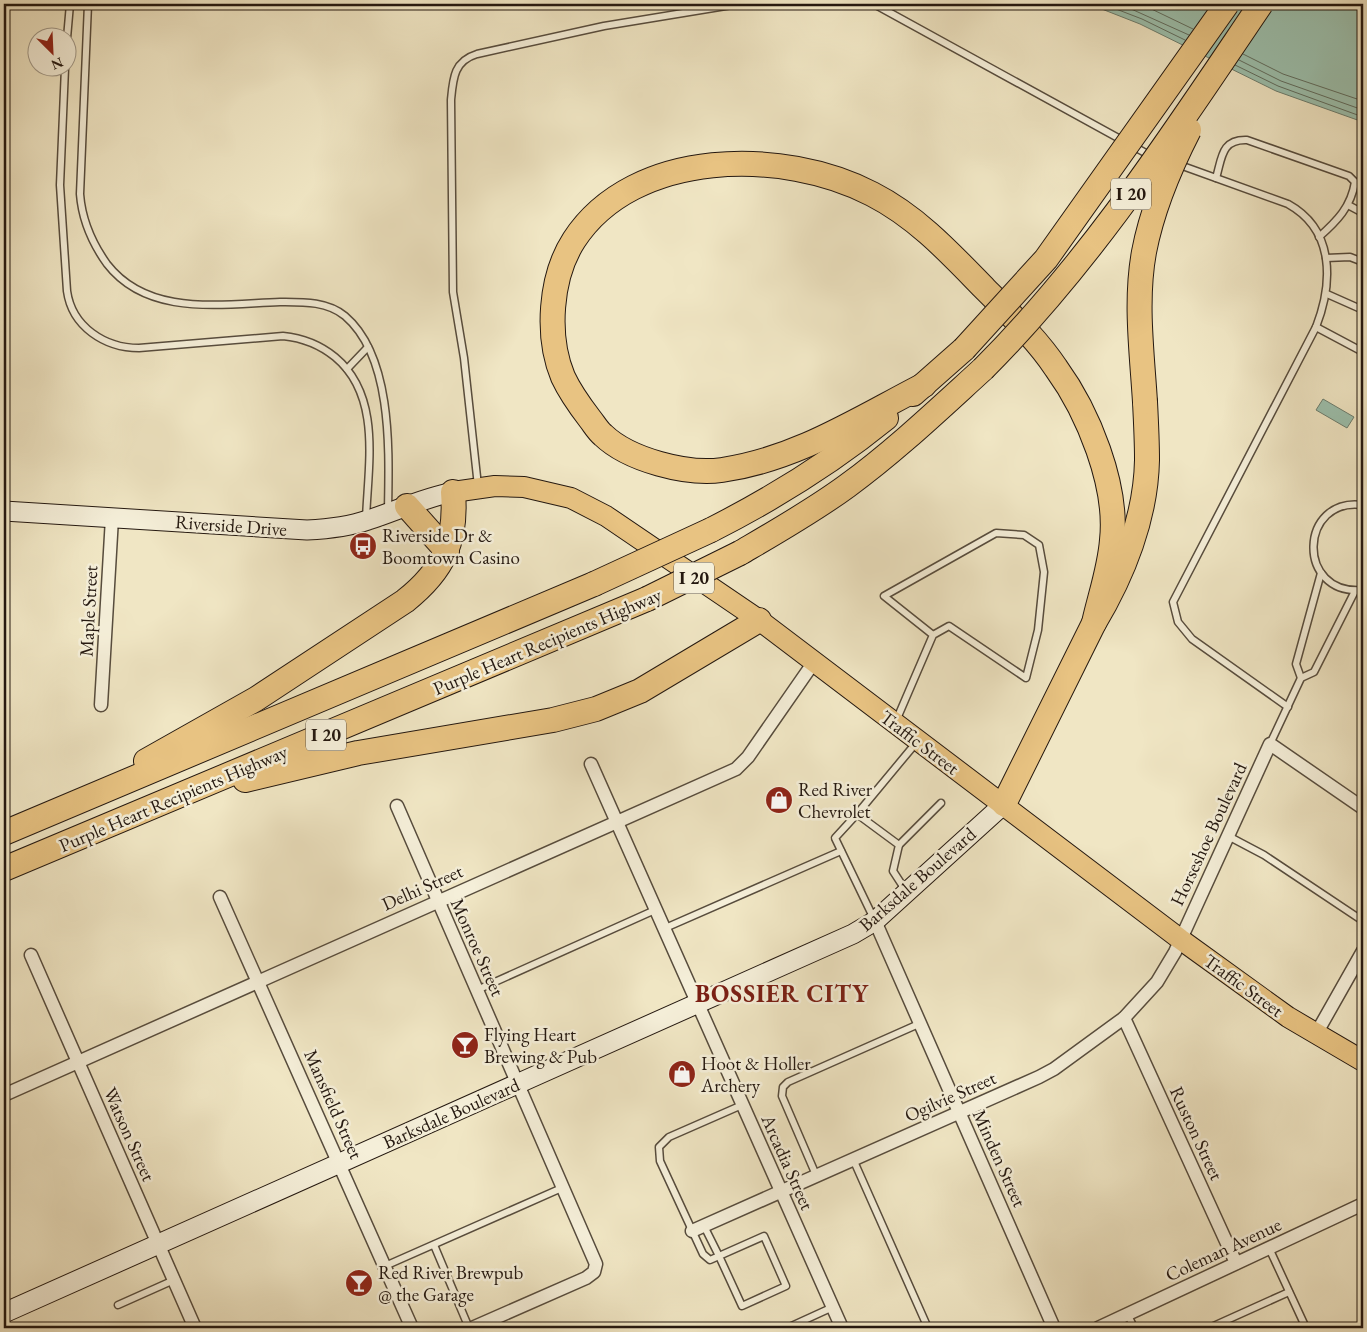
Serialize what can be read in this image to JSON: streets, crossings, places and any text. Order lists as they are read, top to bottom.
{
  "streets": {
    "highway": ["I 20", "Purple Heart Recipients Highway"],
    "main road": ["Riverside Drive", "Traffic Street", "Barksdale Boulevard"],
    "street": [
      "Maple Street",
      "Horseshoe Boulevard",
      "Delhi Street",
      "Monroe Street",
      "Ogilvie Street",
      "Mansfield Street",
      "Ruston Street",
      "Watson Street",
      "Minden Street",
      "Arcadia Street",
      "Coleman Avenue"
    ]
  },
  "crossings": [
    ["Riverside Drive", "Maple Street"],
    ["Riverside Drive", "Traffic Street"],
    ["Traffic Street", "Horseshoe Boulevard"],
    ["Traffic Street", "Barksdale Boulevard"],
    ["Traffic Street", "Delhi Street"],
    ["Traffic Street", "Ogilvie Street"],
    ["Horseshoe Boulevard", "Ogilvie Street"],
    ["Barksdale Boulevard", "Monroe Street"],
    ["Barksdale Boulevard", "Mansfield Street"],
    ["Barksdale Boulevard", "Watson Street"],
    ["Barksdale Boulevard", "Minden Street"],
    ["Barksdale Boulevard", "Arcadia Street"],
    ["Delhi Street", "Monroe Street"],
    ["Delhi Street", "Mansfield Street"],
    ["Delhi Street", "Watson Street"],
    ["Delhi Street", "Arcadia Street"],
    ["Ogilvie Street", "Ruston Street"],
    ["Ogilvie Street", "Minden Street"],
    ["Ogilvie Street", "Arcadia Street"],
    ["Ruston Street", "Coleman Avenue"]
  ],
  "districts": ["BOSSIER CITY"],
  "places": {
    "bus stop": ["Riverside Dr & Boomtown Casino"],
    "shop": ["Red River Chevrolet", "Hoot & Holler Archery"],
    "bar": ["Flying Heart Brewing & Pub", "Red River Brewpub @ the Garage"]
  },
  "north": "bottom right"
}
